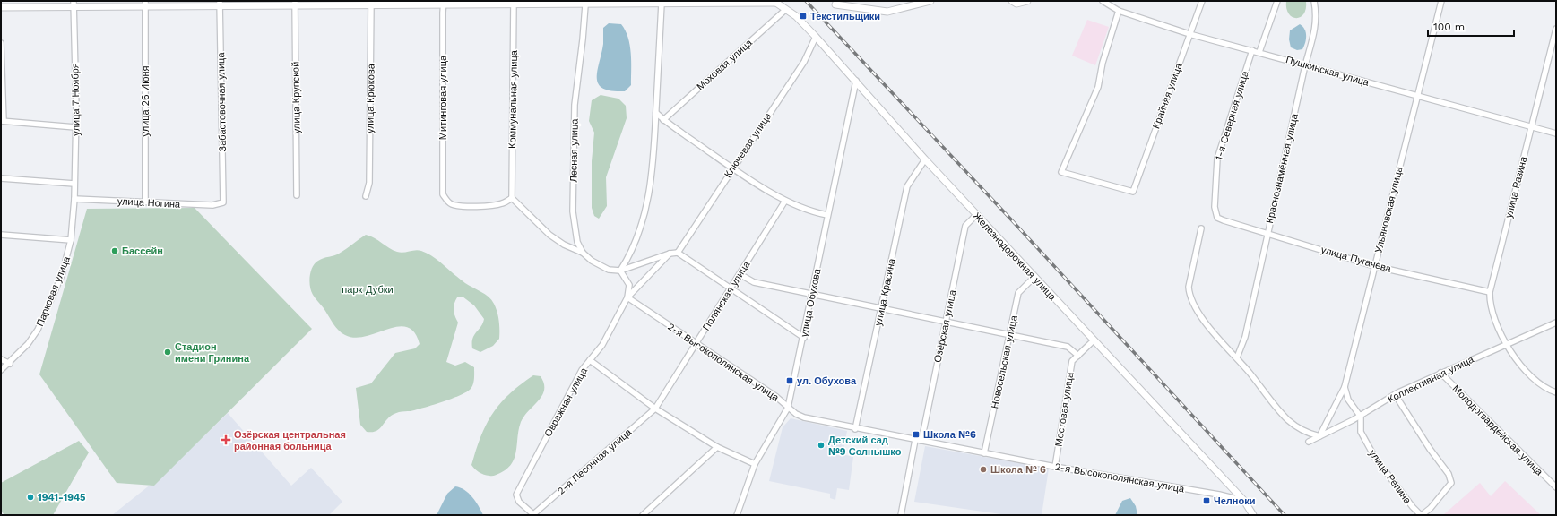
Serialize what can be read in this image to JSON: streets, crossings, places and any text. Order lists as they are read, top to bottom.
{
  "streets": {
    "street": [
      "Моховая улица",
      "Пушкинская улица",
      "Крайняя улица",
      "улица Крупской",
      "Митинговая улица",
      "улица Крюкова",
      "улица 7 Ноября",
      "Коммунальная улица",
      "улица 26 Июня",
      "Забастовочная улица",
      "1-я Северная улица",
      "Ключевая улица",
      "Лесная улица",
      "Краснознамённая улица",
      "улица Разина",
      "улица Ногина",
      "Ульяновская улица",
      "Железнодорожная улица",
      "улица Пугачёва",
      "Парковая улица",
      "улица Красина",
      "Полянская улица",
      "улица Обухова",
      "Озёрская улица",
      "2-я Высокополянская улица",
      "Новосельская улица",
      "Коллективная улица",
      "Овражная улица",
      "Мостовая улица",
      "Молодогвардейская улица",
      "2-я Песочная улица",
      "улица Репина"
    ]
  },
  "crossings": [
    ["Моховая улица", "Железнодорожная улица"],
    ["Пушкинская улица", "Крайняя улица"],
    ["Пушкинская улица", "1-я Северная улица"],
    ["Пушкинская улица", "Краснознамённая улица"],
    ["Пушкинская улица", "улица Разина"],
    ["Пушкинская улица", "Ульяновская улица"],
    ["Митинговая улица", "Коммунальная улица"],
    ["улица 7 Ноября", "улица Ногина"],
    ["улица 7 Ноября", "Парковая улица"],
    ["улица 26 Июня", "улица Ногина"],
    ["Забастовочная улица", "улица Ногина"],
    ["1-я Северная улица", "улица Пугачёва"],
    ["Ключевая улица", "Железнодорожная улица"],
    ["Краснознамённая улица", "улица Пугачёва"],
    ["улица Разина", "улица Пугачёва"],
    ["улица Разина", "Коллективная улица"],
    ["улица Ногина", "Парковая улица"],
    ["Ульяновская улица", "улица Пугачёва"],
    ["Ульяновская улица", "Коллективная улица"],
    ["Железнодорожная улица", "улица Красина"],
    ["Железнодорожная улица", "улица Обухова"],
    ["Железнодорожная улица", "Озёрская улица"],
    ["Железнодорожная улица", "2-я Высокополянская улица"],
    ["Железнодорожная улица", "Новосельская улица"],
    ["Железнодорожная улица", "Мостовая улица"],
    ["улица Красина", "2-я Высокополянская улица"],
    ["Полянская улица", "2-я Высокополянская улица"],
    ["Полянская улица", "2-я Песочная улица"],
    ["улица Обухова", "2-я Высокополянская улица"],
    ["Озёрская улица", "2-я Высокополянская улица"],
    ["2-я Высокополянская улица", "Новосельская улица"],
    ["2-я Высокополянская улица", "Овражная улица"],
    ["2-я Высокополянская улица", "Мостовая улица"],
    ["Коллективная улица", "Молодогвардейская улица"],
    ["Коллективная улица", "улица Репина"],
    ["Овражная улица", "2-я Песочная улица"]
  ],
  "parks": ["парк Дубки"],
  "places": {
    "transit": [
      "Текстильщики",
      "ул. Обухова",
      "Школа №6",
      "Челноки"
    ],
    "other": [
      "Бассейн",
      "Стадион имени Гринина",
      "Детский сад №9 Солнышко",
      "Школа № 6",
      "1941-1945"
    ],
    "health": ["Озёрская центральная районная больница"]
  },
  "scale_bar": "100 m"
}
